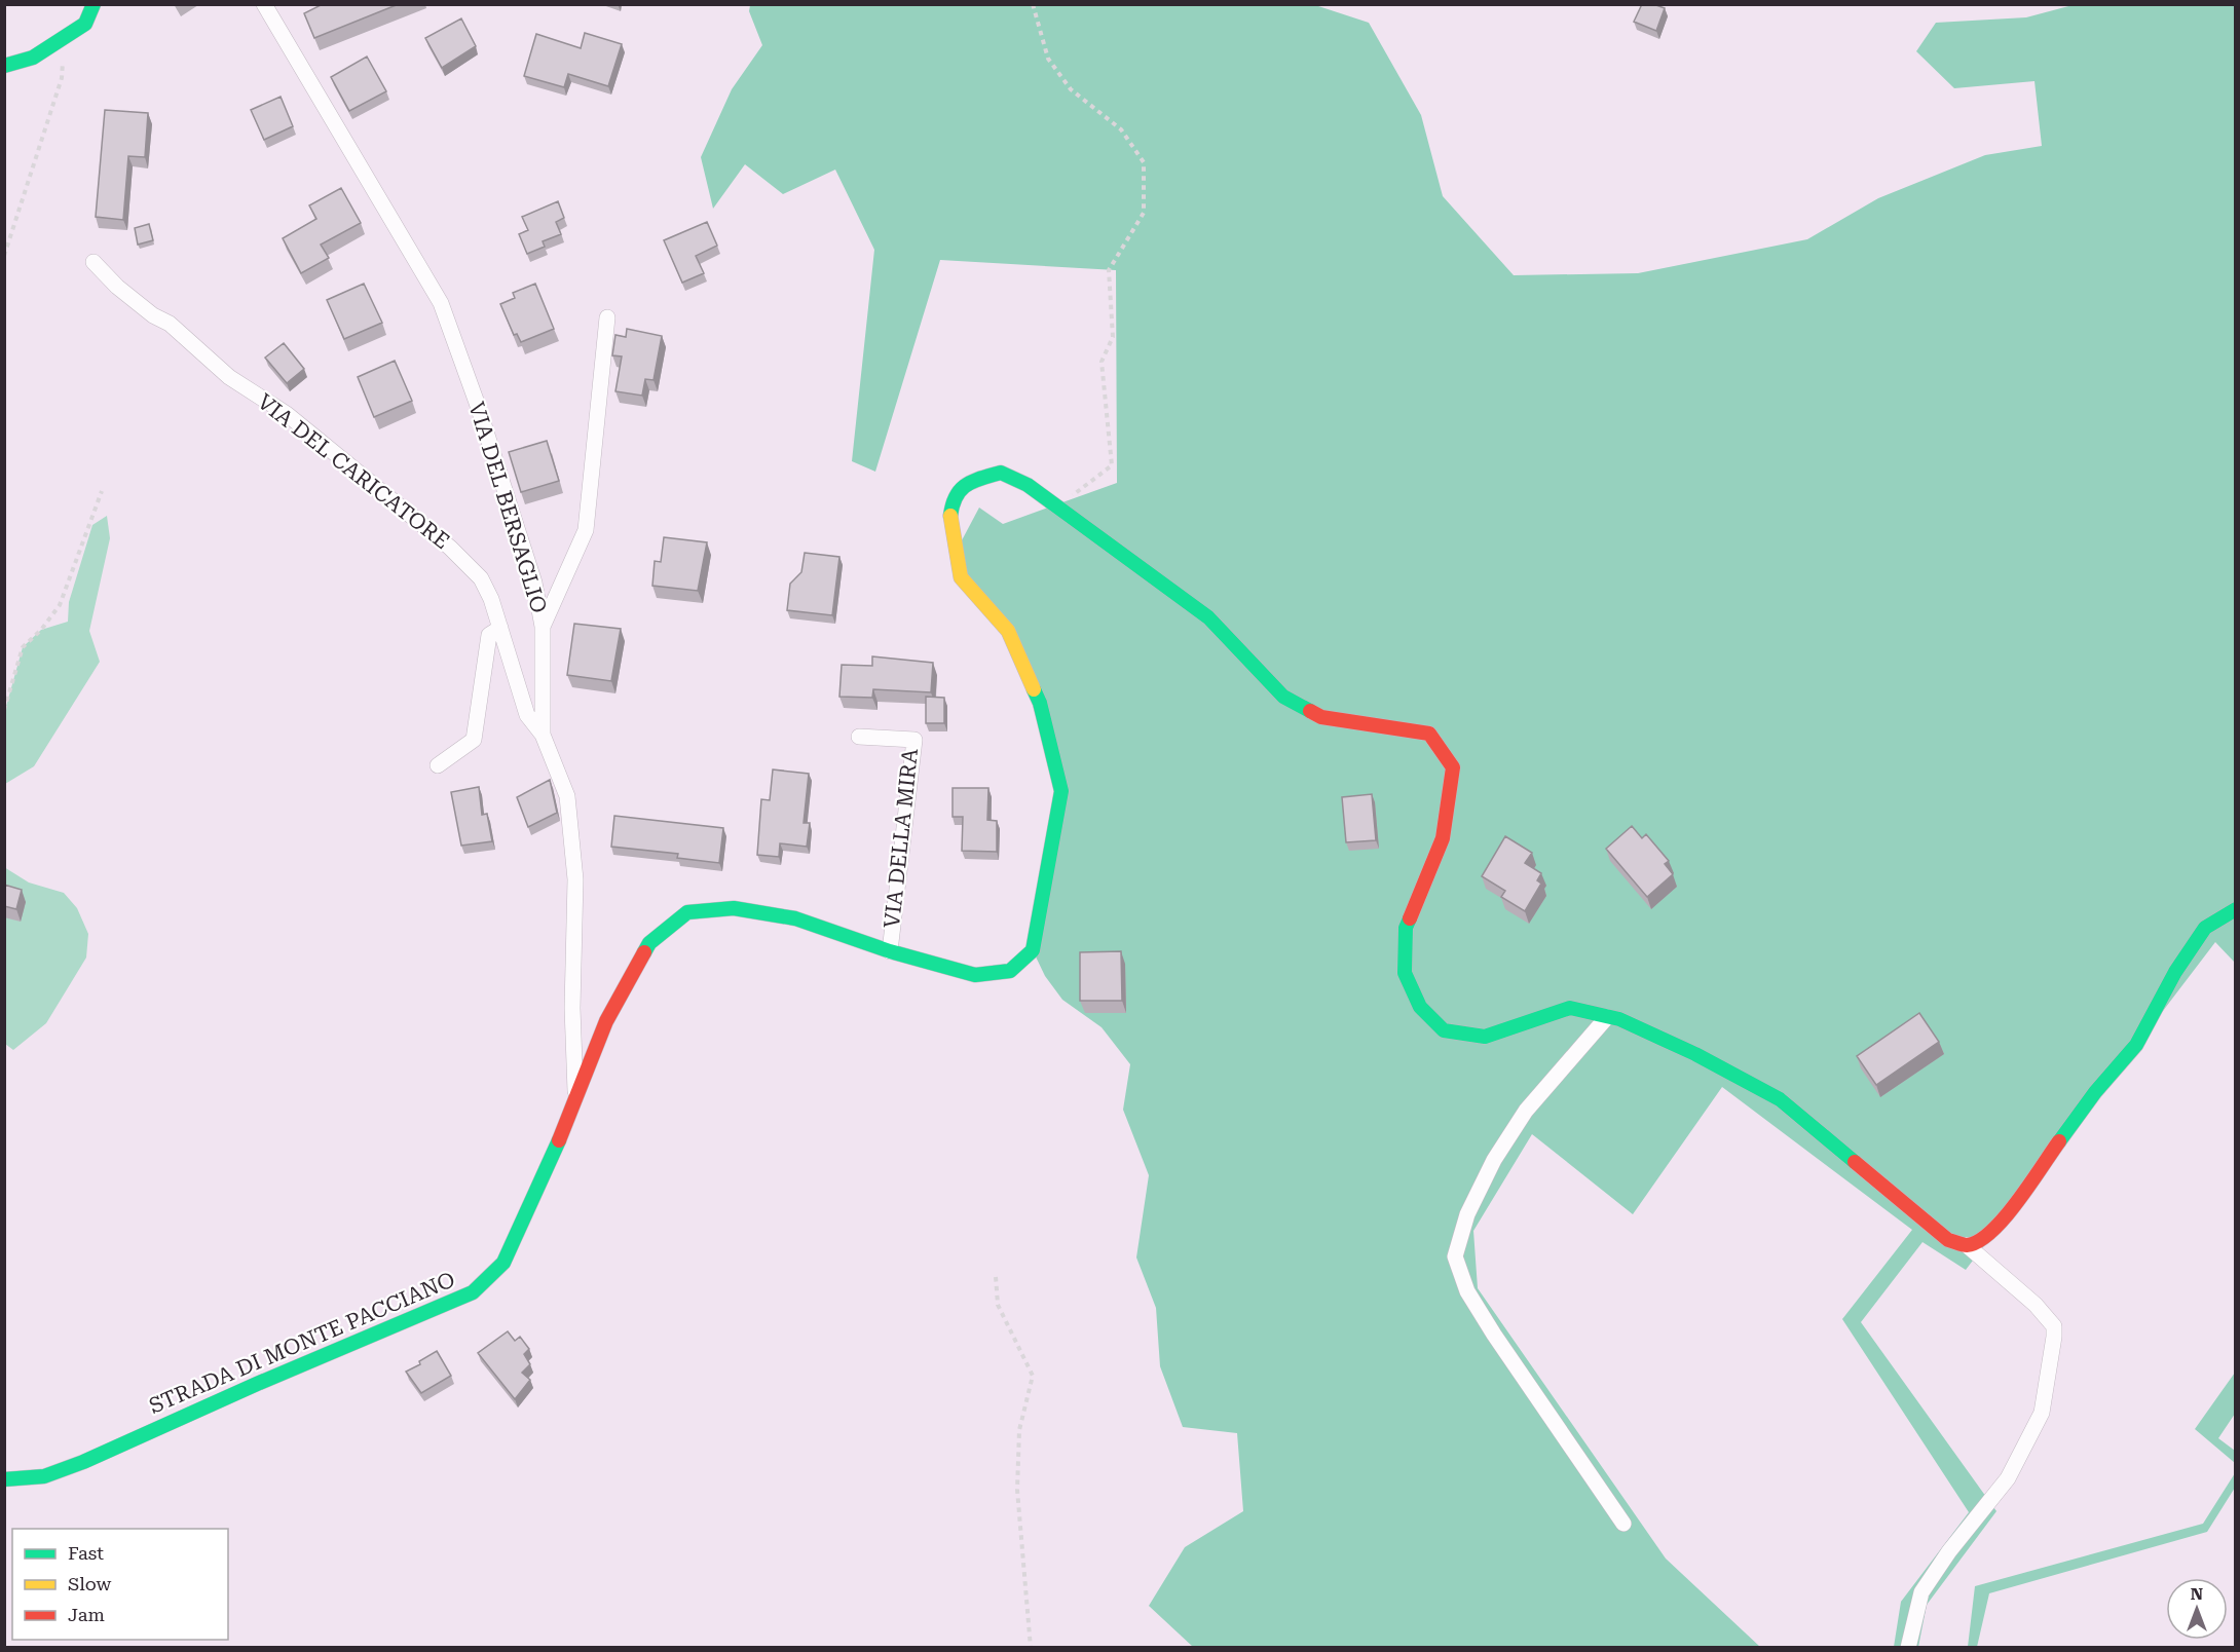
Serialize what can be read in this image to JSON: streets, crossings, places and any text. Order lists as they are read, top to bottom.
{
  "streets": {
    "street": [
      "VIA DEL CARICATORE",
      "VIA DEL BERSAGLIO",
      "VIA DELLA MIRA",
      "STRADA DI MONTE PACCIANO"
    ]
  },
  "crossings": [
    ["VIA DEL CARICATORE", "VIA DEL BERSAGLIO"],
    ["VIA DEL BERSAGLIO", "STRADA DI MONTE PACCIANO"],
    ["VIA DELLA MIRA", "STRADA DI MONTE PACCIANO"]
  ],
  "legend": ["Fast", "Slow", "Jam"],
  "north": "top"
}
